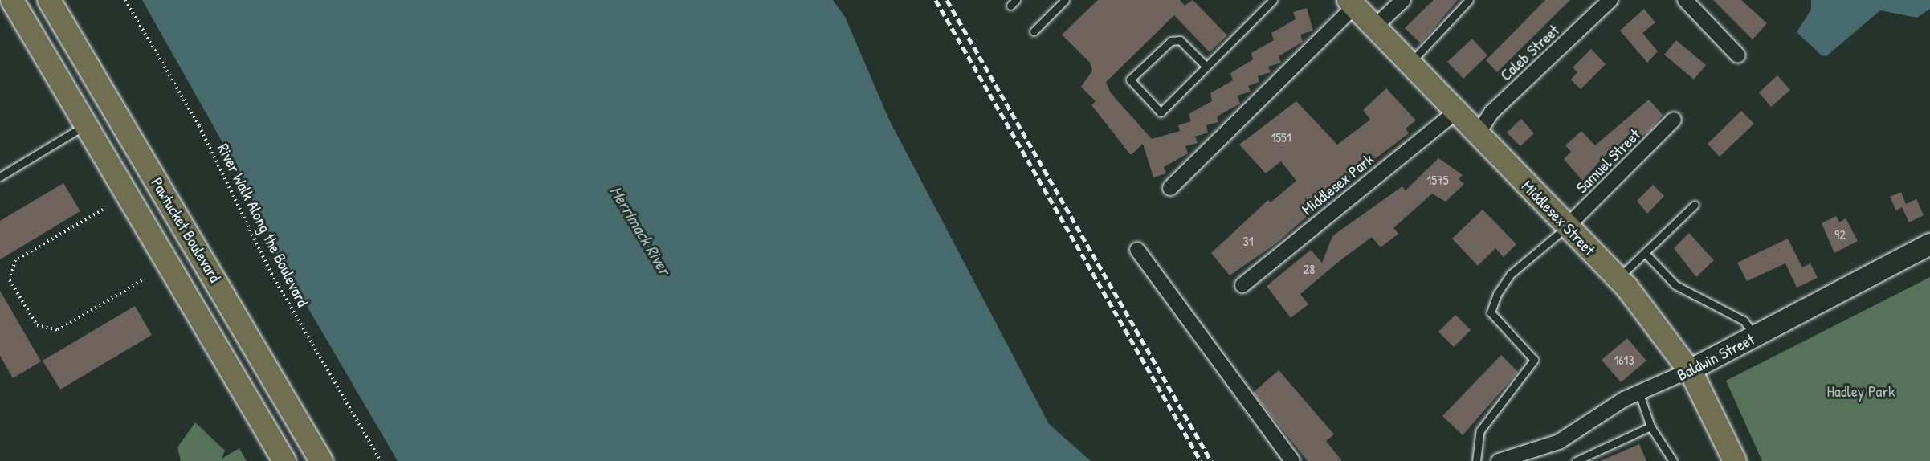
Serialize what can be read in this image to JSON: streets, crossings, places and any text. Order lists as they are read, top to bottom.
{
  "streets": {
    "main road": ["Middlesex Street", "Pawtucket Boulevard"],
    "street": [
      "Caleb Street",
      "Samuel Street",
      "Middlesex Park",
      "Baldwin Street"
    ],
    "path": ["River Walk Along the Boulevard"]
  },
  "crossings": [
    ["Caleb Street", "Middlesex Street"],
    ["Samuel Street", "Middlesex Street"],
    ["Middlesex Park", "Middlesex Street"],
    ["Middlesex Street", "Baldwin Street"]
  ],
  "water": ["Merrimack River"],
  "parks": ["Hadley Park"],
  "house_numbers": [
    "1551",
    "1575",
    "92",
    "31",
    "28",
    "1613"
  ]
}
